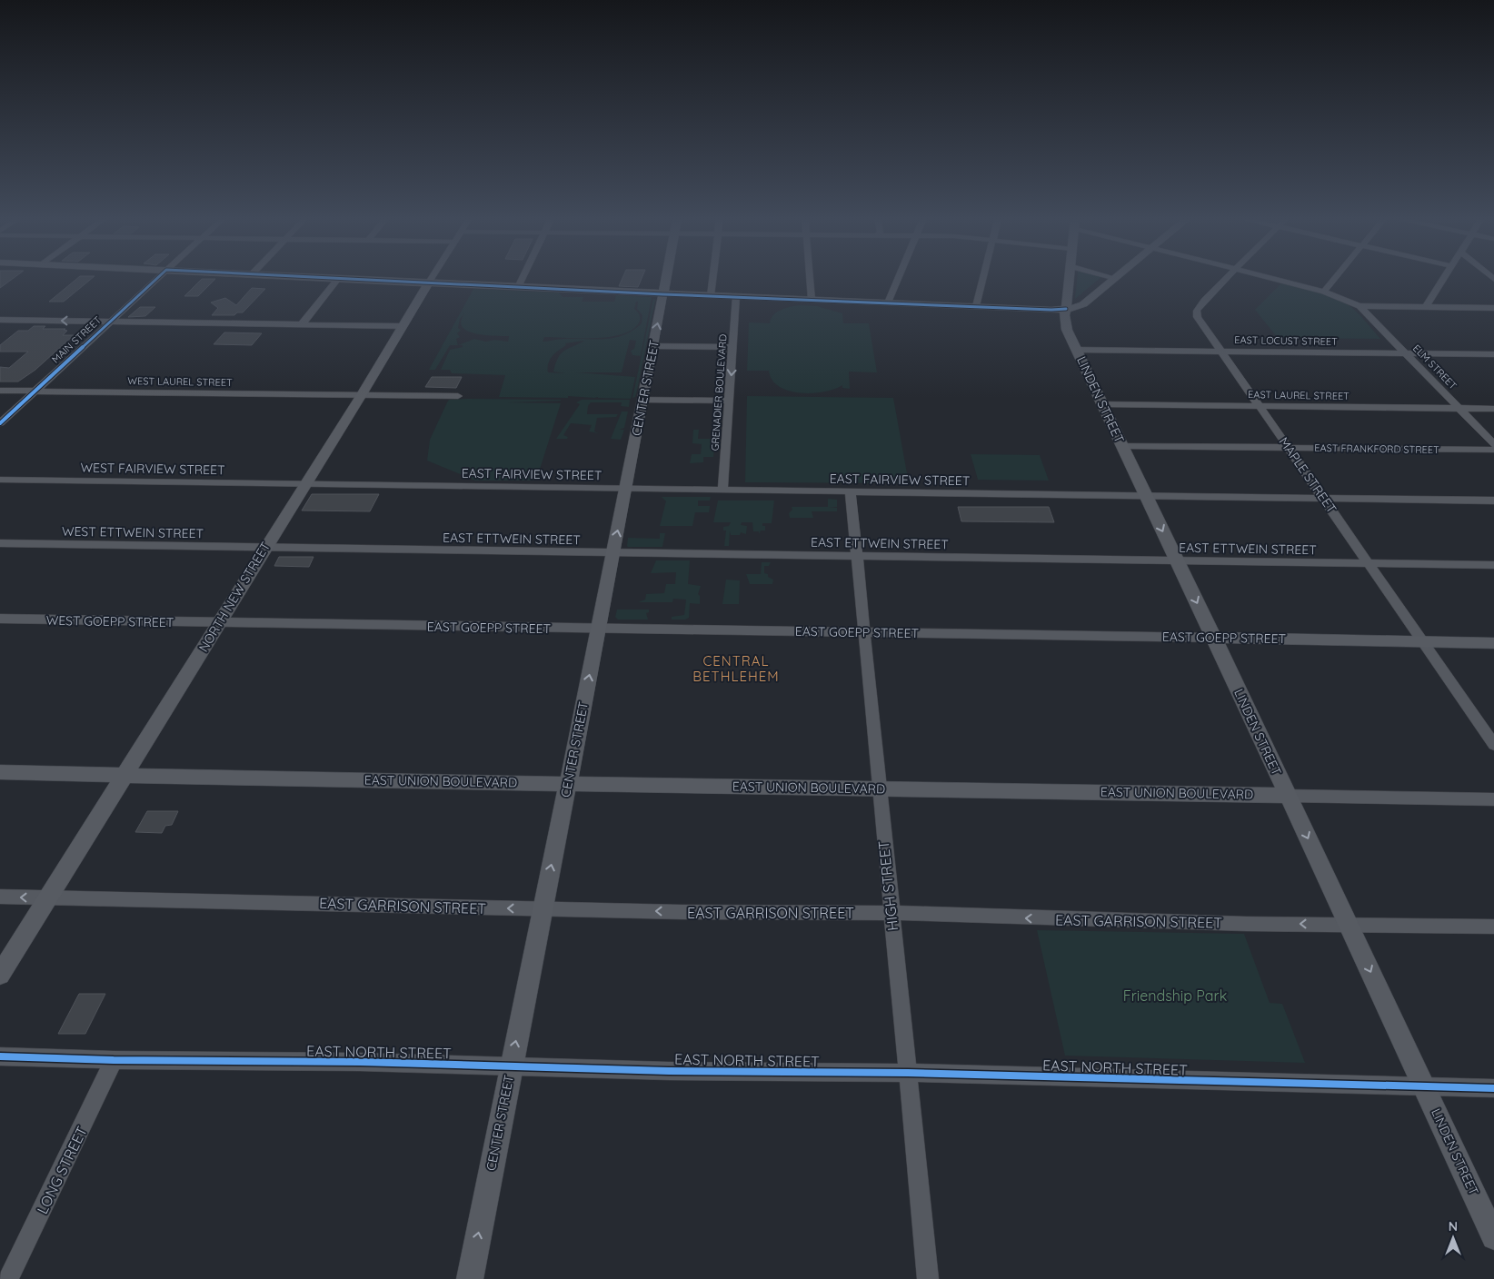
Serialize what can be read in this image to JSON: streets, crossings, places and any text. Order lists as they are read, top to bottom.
{
  "streets": {
    "main road": [
      "CENTER STREET",
      "LINDEN STREET",
      "NORTH NEW STREET",
      "EAST GOEPP STREET",
      "EAST UNION BOULEVARD"
    ],
    "street": [
      "MAIN STREET",
      "EAST LOCUST STREET",
      "ELM STREET",
      "WEST LAUREL STREET",
      "GRENADIER BOULEVARD",
      "EAST LAUREL STREET",
      "EAST FRANKFORD STREET",
      "WEST FAIRVIEW STREET",
      "EAST FAIRVIEW STREET",
      "MAPLE STREET",
      "WEST ETTWEIN STREET",
      "EAST ETTWEIN STREET",
      "WEST GOEPP STREET",
      "HIGH STREET",
      "EAST GARRISON STREET",
      "EAST NORTH STREET",
      "LONG STREET"
    ]
  },
  "crossings": [
    ["MAIN STREET", "WEST LAUREL STREET"],
    ["EAST LOCUST STREET", "ELM STREET"],
    ["EAST LOCUST STREET", "LINDEN STREET"],
    ["EAST LOCUST STREET", "MAPLE STREET"],
    ["ELM STREET", "EAST LAUREL STREET"],
    ["WEST LAUREL STREET", "NORTH NEW STREET"],
    ["CENTER STREET", "EAST FAIRVIEW STREET"],
    ["CENTER STREET", "EAST ETTWEIN STREET"],
    ["CENTER STREET", "EAST GOEPP STREET"],
    ["CENTER STREET", "EAST UNION BOULEVARD"],
    ["CENTER STREET", "EAST GARRISON STREET"],
    ["CENTER STREET", "EAST NORTH STREET"],
    ["GRENADIER BOULEVARD", "EAST FAIRVIEW STREET"],
    ["EAST LAUREL STREET", "LINDEN STREET"],
    ["EAST LAUREL STREET", "MAPLE STREET"],
    ["LINDEN STREET", "EAST FRANKFORD STREET"],
    ["LINDEN STREET", "EAST FAIRVIEW STREET"],
    ["LINDEN STREET", "EAST ETTWEIN STREET"],
    ["LINDEN STREET", "EAST GOEPP STREET"],
    ["LINDEN STREET", "EAST UNION BOULEVARD"],
    ["LINDEN STREET", "EAST GARRISON STREET"],
    ["LINDEN STREET", "EAST NORTH STREET"],
    ["EAST FRANKFORD STREET", "MAPLE STREET"],
    ["WEST FAIRVIEW STREET", "EAST FAIRVIEW STREET"],
    ["WEST FAIRVIEW STREET", "NORTH NEW STREET"],
    ["EAST FAIRVIEW STREET", "MAPLE STREET"],
    ["EAST FAIRVIEW STREET", "NORTH NEW STREET"],
    ["EAST FAIRVIEW STREET", "HIGH STREET"],
    ["MAPLE STREET", "EAST ETTWEIN STREET"],
    ["MAPLE STREET", "EAST GOEPP STREET"],
    ["WEST ETTWEIN STREET", "EAST ETTWEIN STREET"],
    ["WEST ETTWEIN STREET", "NORTH NEW STREET"],
    ["EAST ETTWEIN STREET", "NORTH NEW STREET"],
    ["EAST ETTWEIN STREET", "HIGH STREET"],
    ["NORTH NEW STREET", "WEST GOEPP STREET"],
    ["NORTH NEW STREET", "EAST GOEPP STREET"],
    ["NORTH NEW STREET", "EAST UNION BOULEVARD"],
    ["NORTH NEW STREET", "EAST GARRISON STREET"],
    ["WEST GOEPP STREET", "EAST GOEPP STREET"],
    ["EAST GOEPP STREET", "HIGH STREET"],
    ["EAST UNION BOULEVARD", "HIGH STREET"],
    ["HIGH STREET", "EAST GARRISON STREET"],
    ["HIGH STREET", "EAST NORTH STREET"],
    ["EAST NORTH STREET", "LONG STREET"]
  ],
  "one_way": ["CENTER STREET", "LINDEN STREET", "EAST GARRISON STREET"],
  "districts": ["CENTRAL BETHLEHEM"],
  "parks": ["Friendship Park"],
  "north": "top"
}
